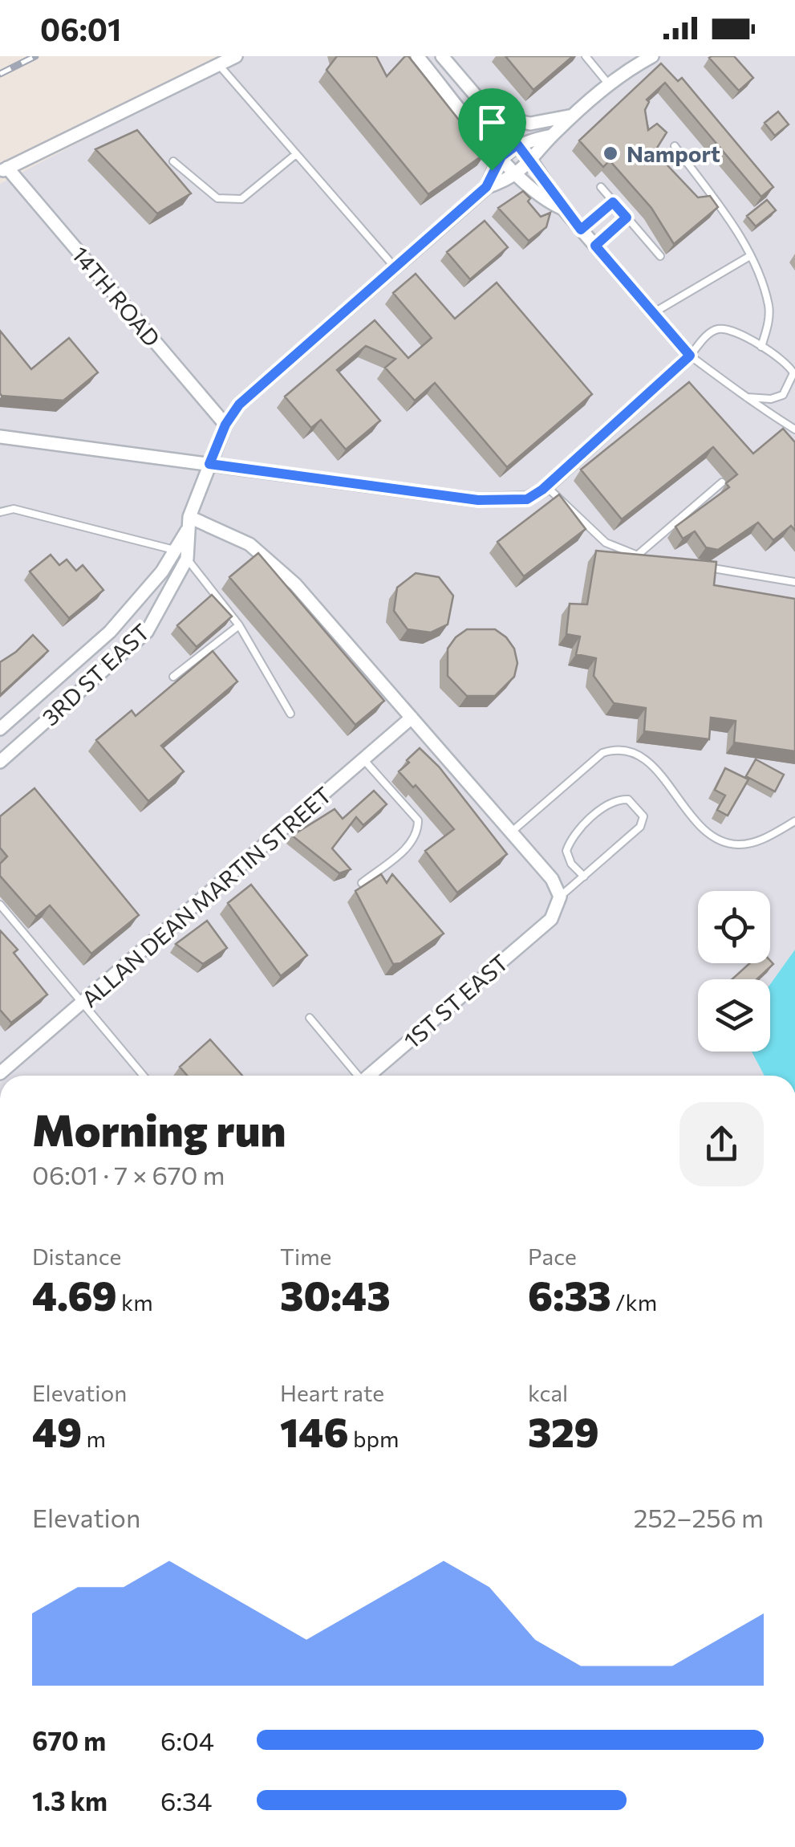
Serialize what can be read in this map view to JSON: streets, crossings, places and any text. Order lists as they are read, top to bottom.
{
  "streets": {
    "street": [
      "14TH ROAD",
      "3RD ST EAST",
      "ALLAN DEAN MARTIN STREET",
      "1ST ST EAST"
    ]
  },
  "crossings": [
    ["14TH ROAD", "3RD ST EAST"]
  ],
  "places": ["Namport"],
  "page": {
    "status": "06:01",
    "heading": ["Morning run", "06:01 · 7 × 670 m"],
    "stats": [
      ["Distance", "4.69 km"],
      ["Time", "30:43"],
      ["Pace", "6:33 /km"],
      ["Elevation", "49 m"],
      ["Heart rate", "146 bpm"],
      ["kcal", "329"]
    ],
    "chart": ["Elevation", "252–256 m"],
    "list": [
      {
        "name": "670 m",
        "note": "6:04"
      },
      {
        "name": "1.3 km",
        "note": "6:34"
      }
    ]
  }
}
